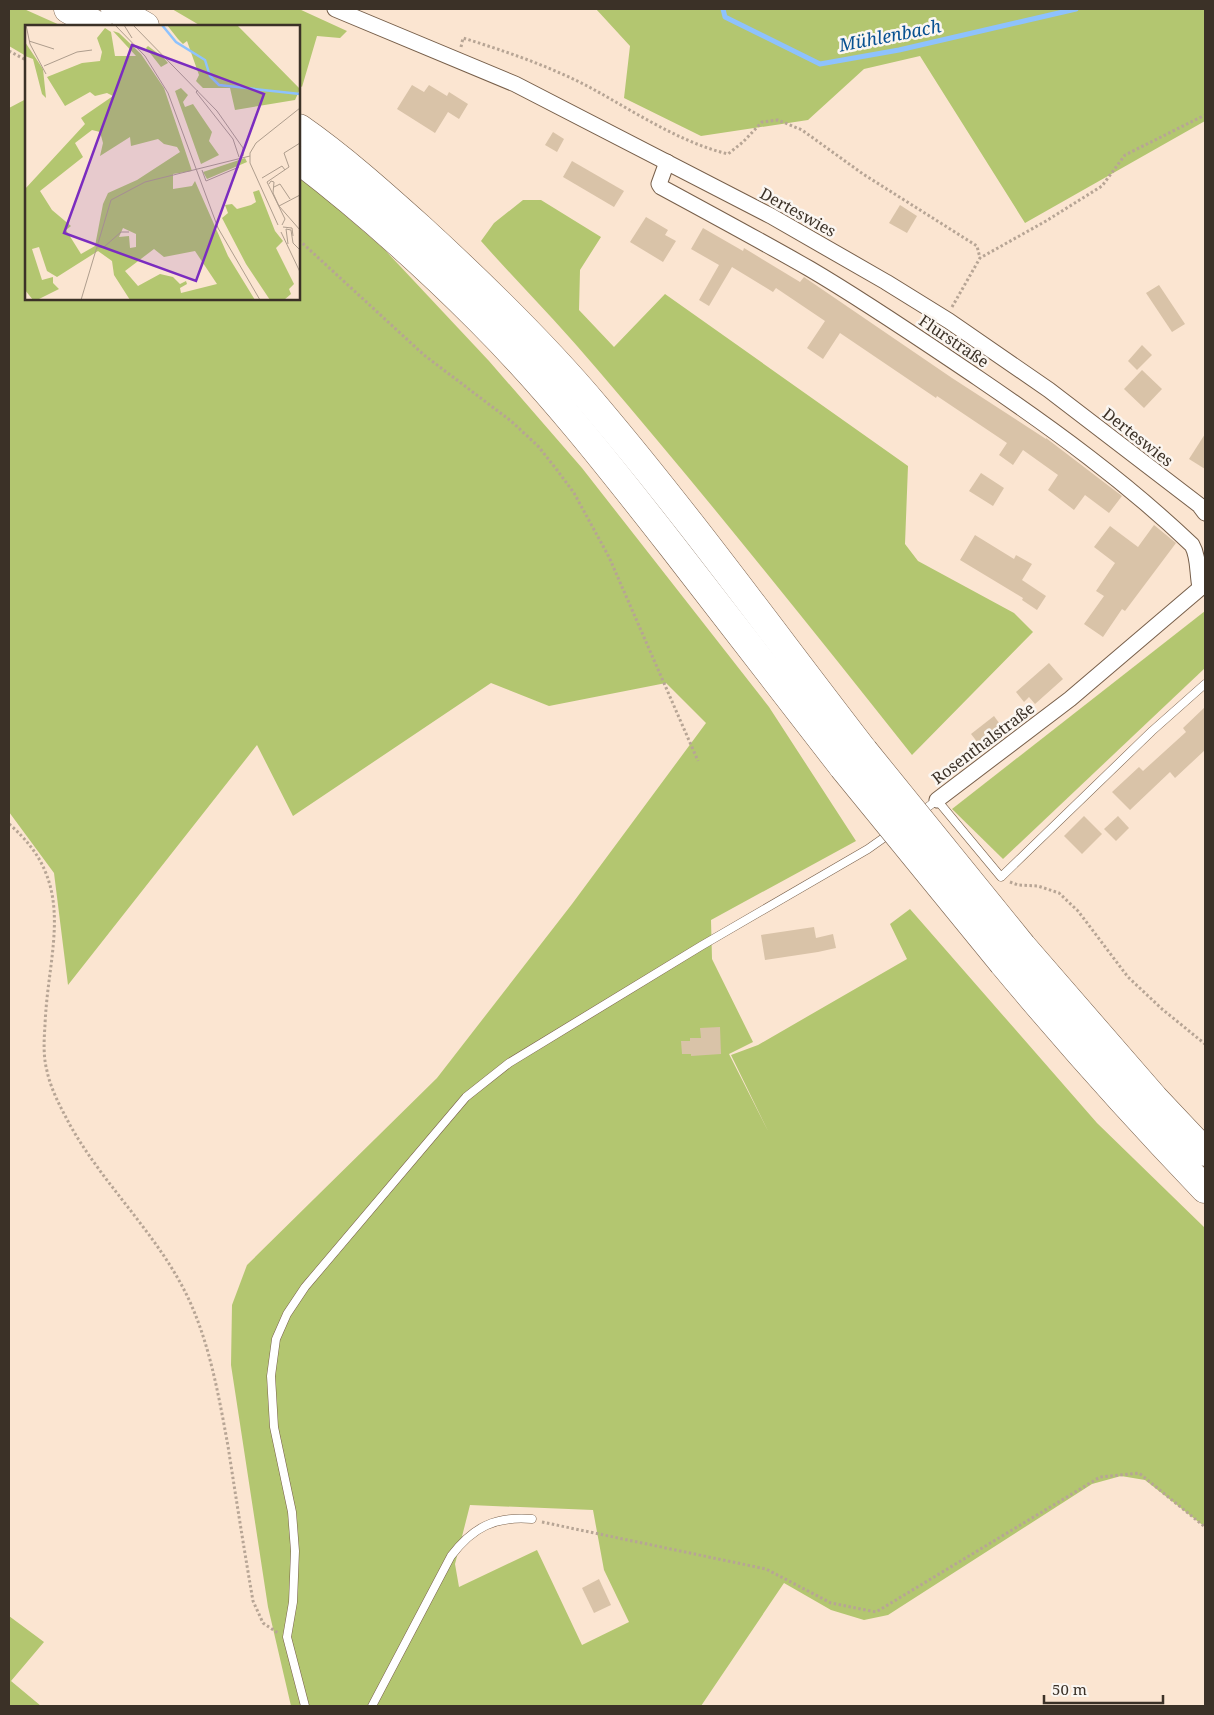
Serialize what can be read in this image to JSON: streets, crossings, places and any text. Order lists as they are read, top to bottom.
{
  "streets": {
    "street": ["Derteswies", "Flurstraße", "Rosenthalstraße"]
  },
  "crossings": [
    ["Derteswies", "Flurstraße"],
    ["Flurstraße", "Rosenthalstraße"]
  ],
  "water": ["Mühlenbach"],
  "scale_bar": "50 m"
}
